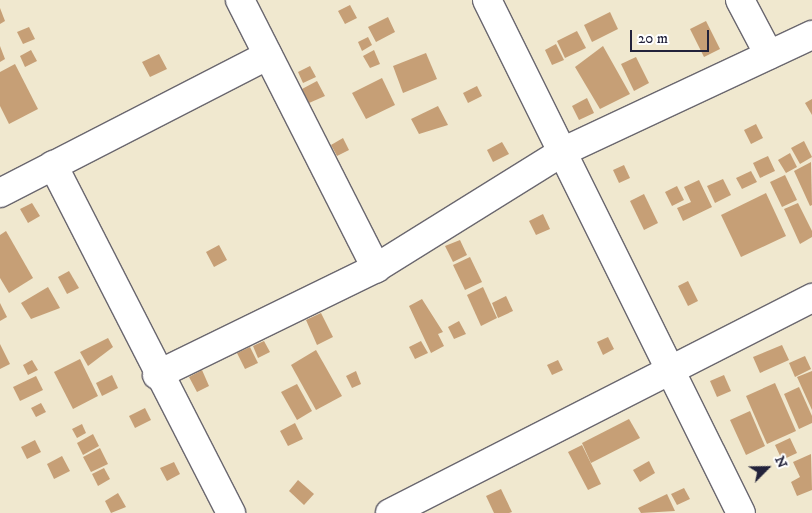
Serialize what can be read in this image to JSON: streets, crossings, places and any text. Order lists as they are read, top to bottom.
{
  "scale_bar": "20 m",
  "north": "top right"
}
